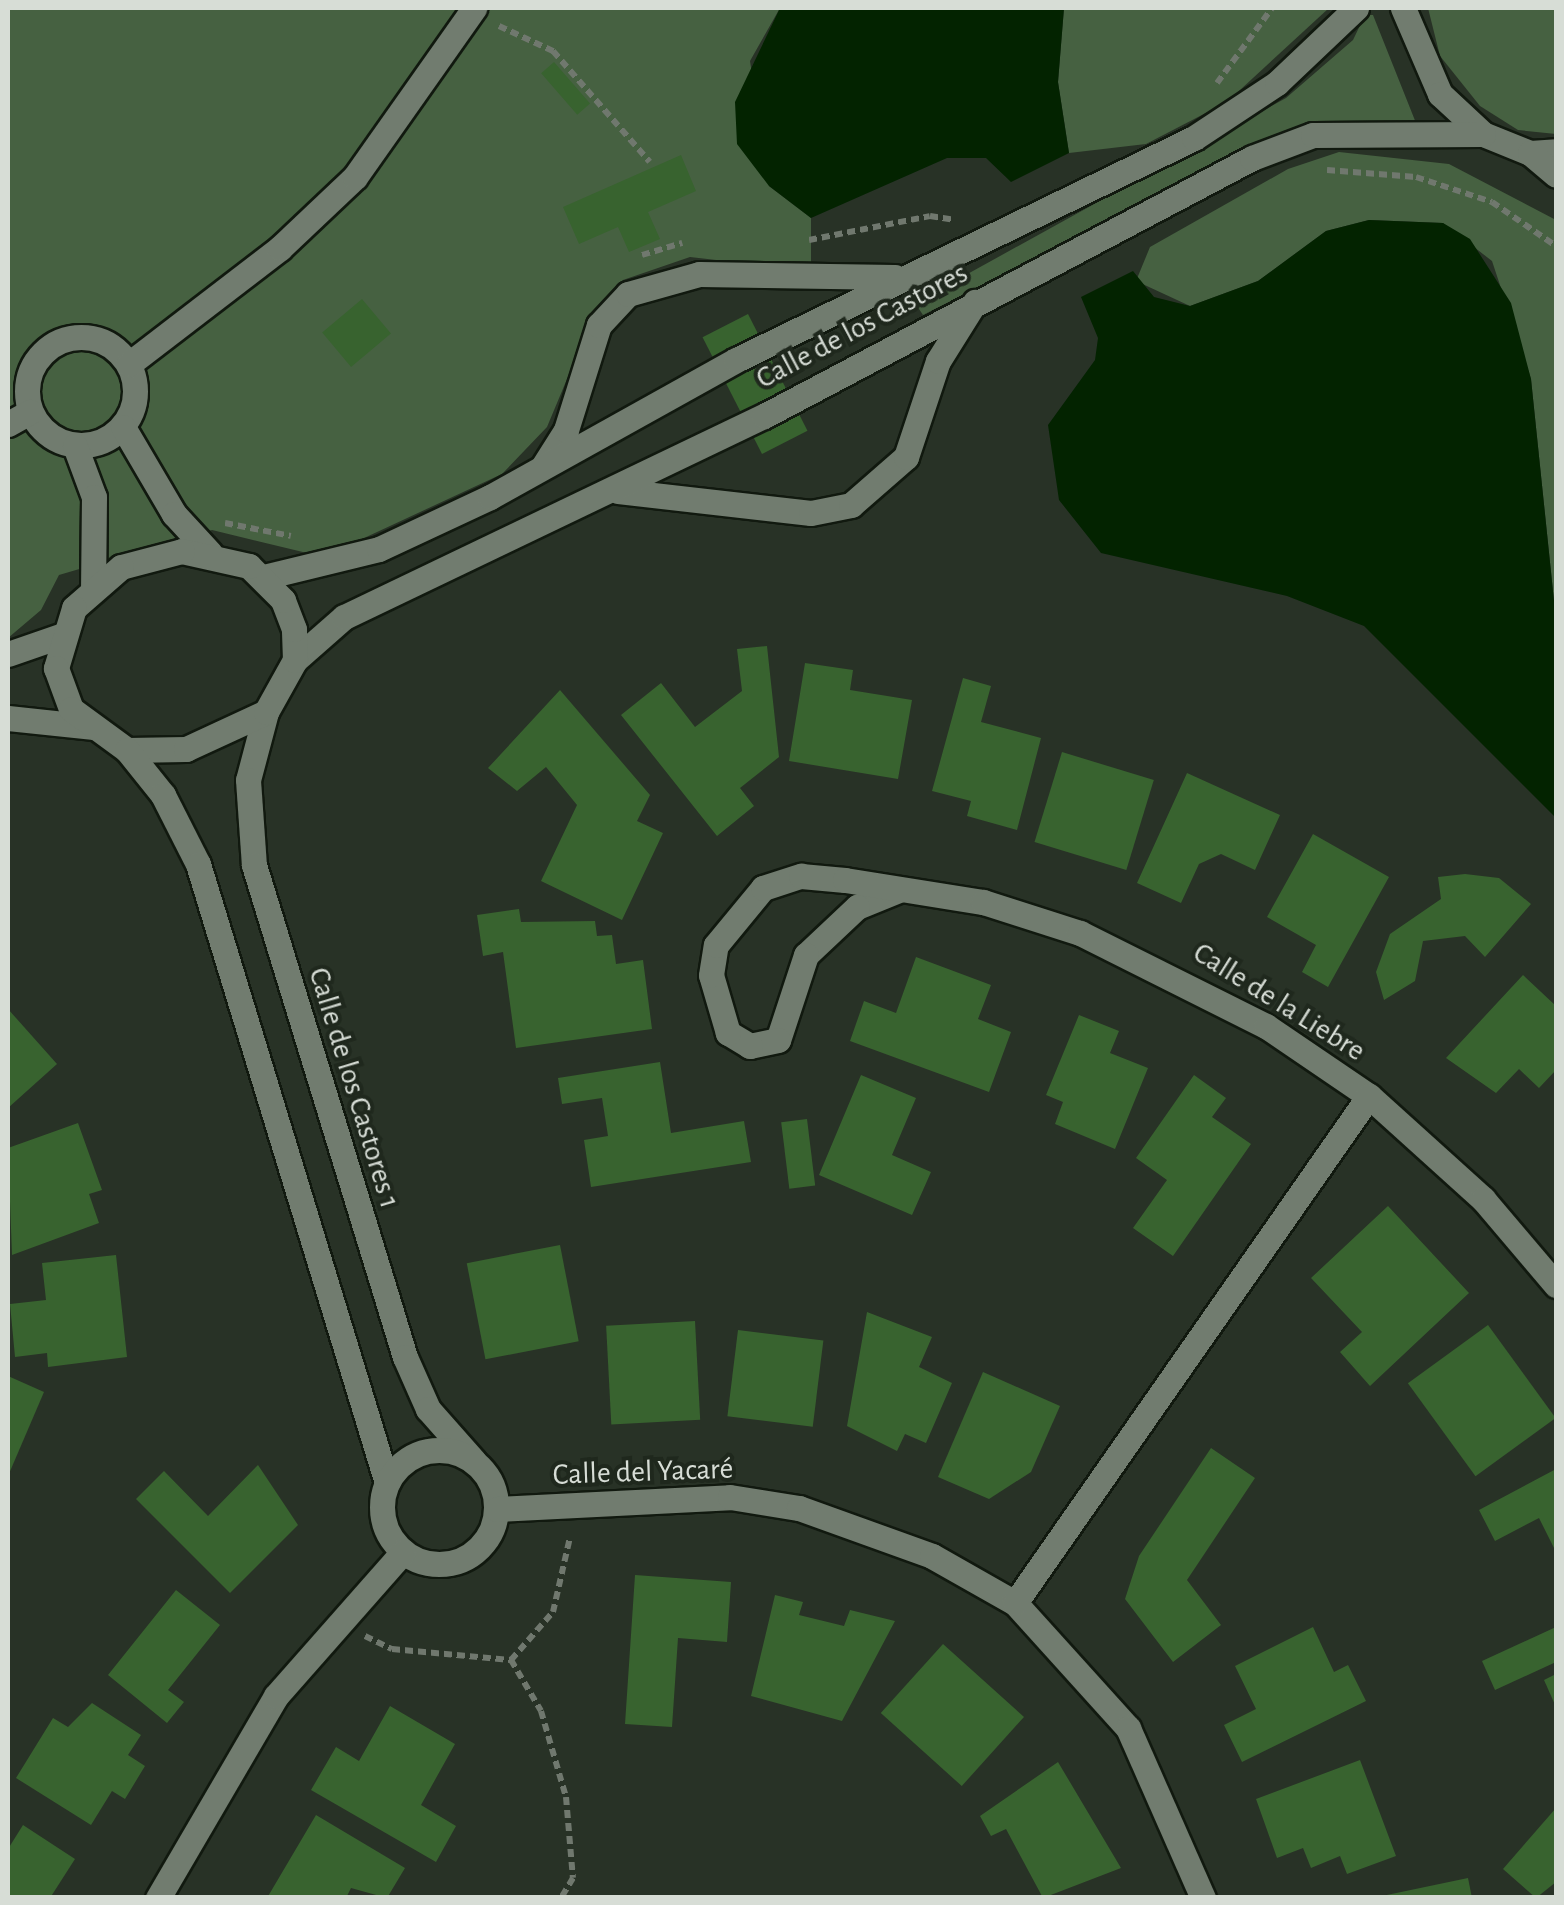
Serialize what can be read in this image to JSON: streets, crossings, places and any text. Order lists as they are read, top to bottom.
{
  "streets": {
    "street": [
      "Calle de los Castores",
      "Calle de la Liebre",
      "Calle de los Castores 1",
      "Calle del Yacaré"
    ]
  },
  "crossings": [
    ["Calle de los Castores", "Calle de los Castores 1"],
    ["Calle de los Castores 1", "Calle del Yacaré"]
  ]
}
